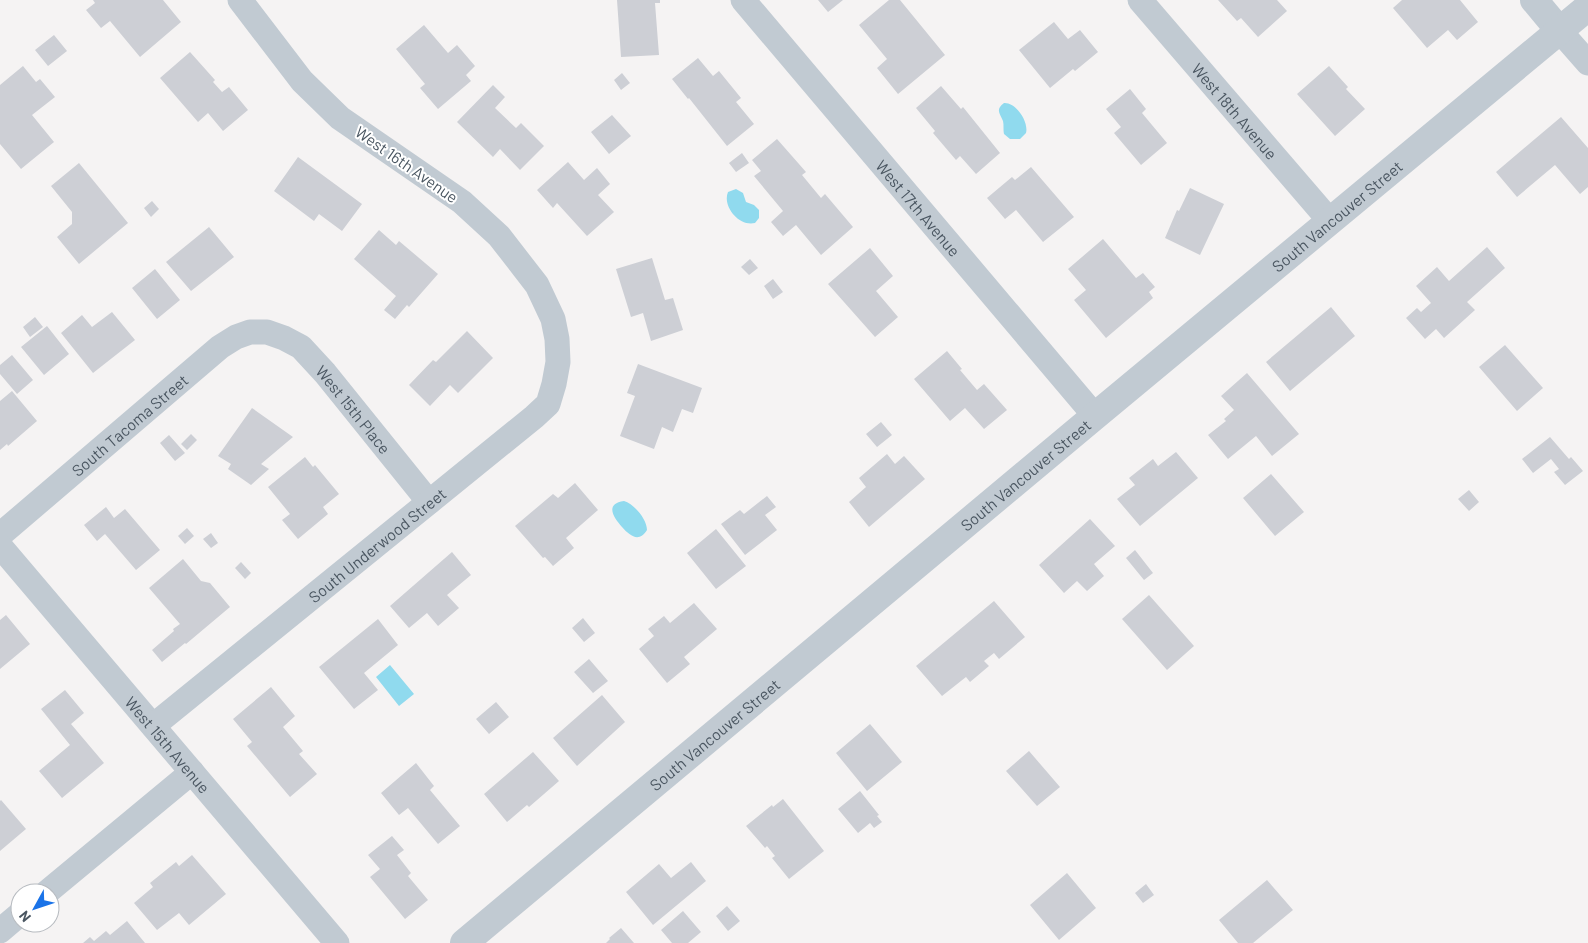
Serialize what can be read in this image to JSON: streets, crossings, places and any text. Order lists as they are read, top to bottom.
{
  "streets": {
    "street": [
      "West 18th Avenue",
      "West 16th Avenue",
      "West 17th Avenue",
      "South Vancouver Street",
      "West 15th Place",
      "South Tacoma Street",
      "South Underwood Street",
      "West 15th Avenue"
    ]
  },
  "crossings": [
    ["West 18th Avenue", "South Vancouver Street"],
    ["West 16th Avenue", "South Underwood Street"],
    ["West 17th Avenue", "South Vancouver Street"],
    ["West 15th Place", "South Tacoma Street"],
    ["West 15th Place", "South Underwood Street"],
    ["South Underwood Street", "West 15th Avenue"]
  ],
  "north": "bottom left"
}
